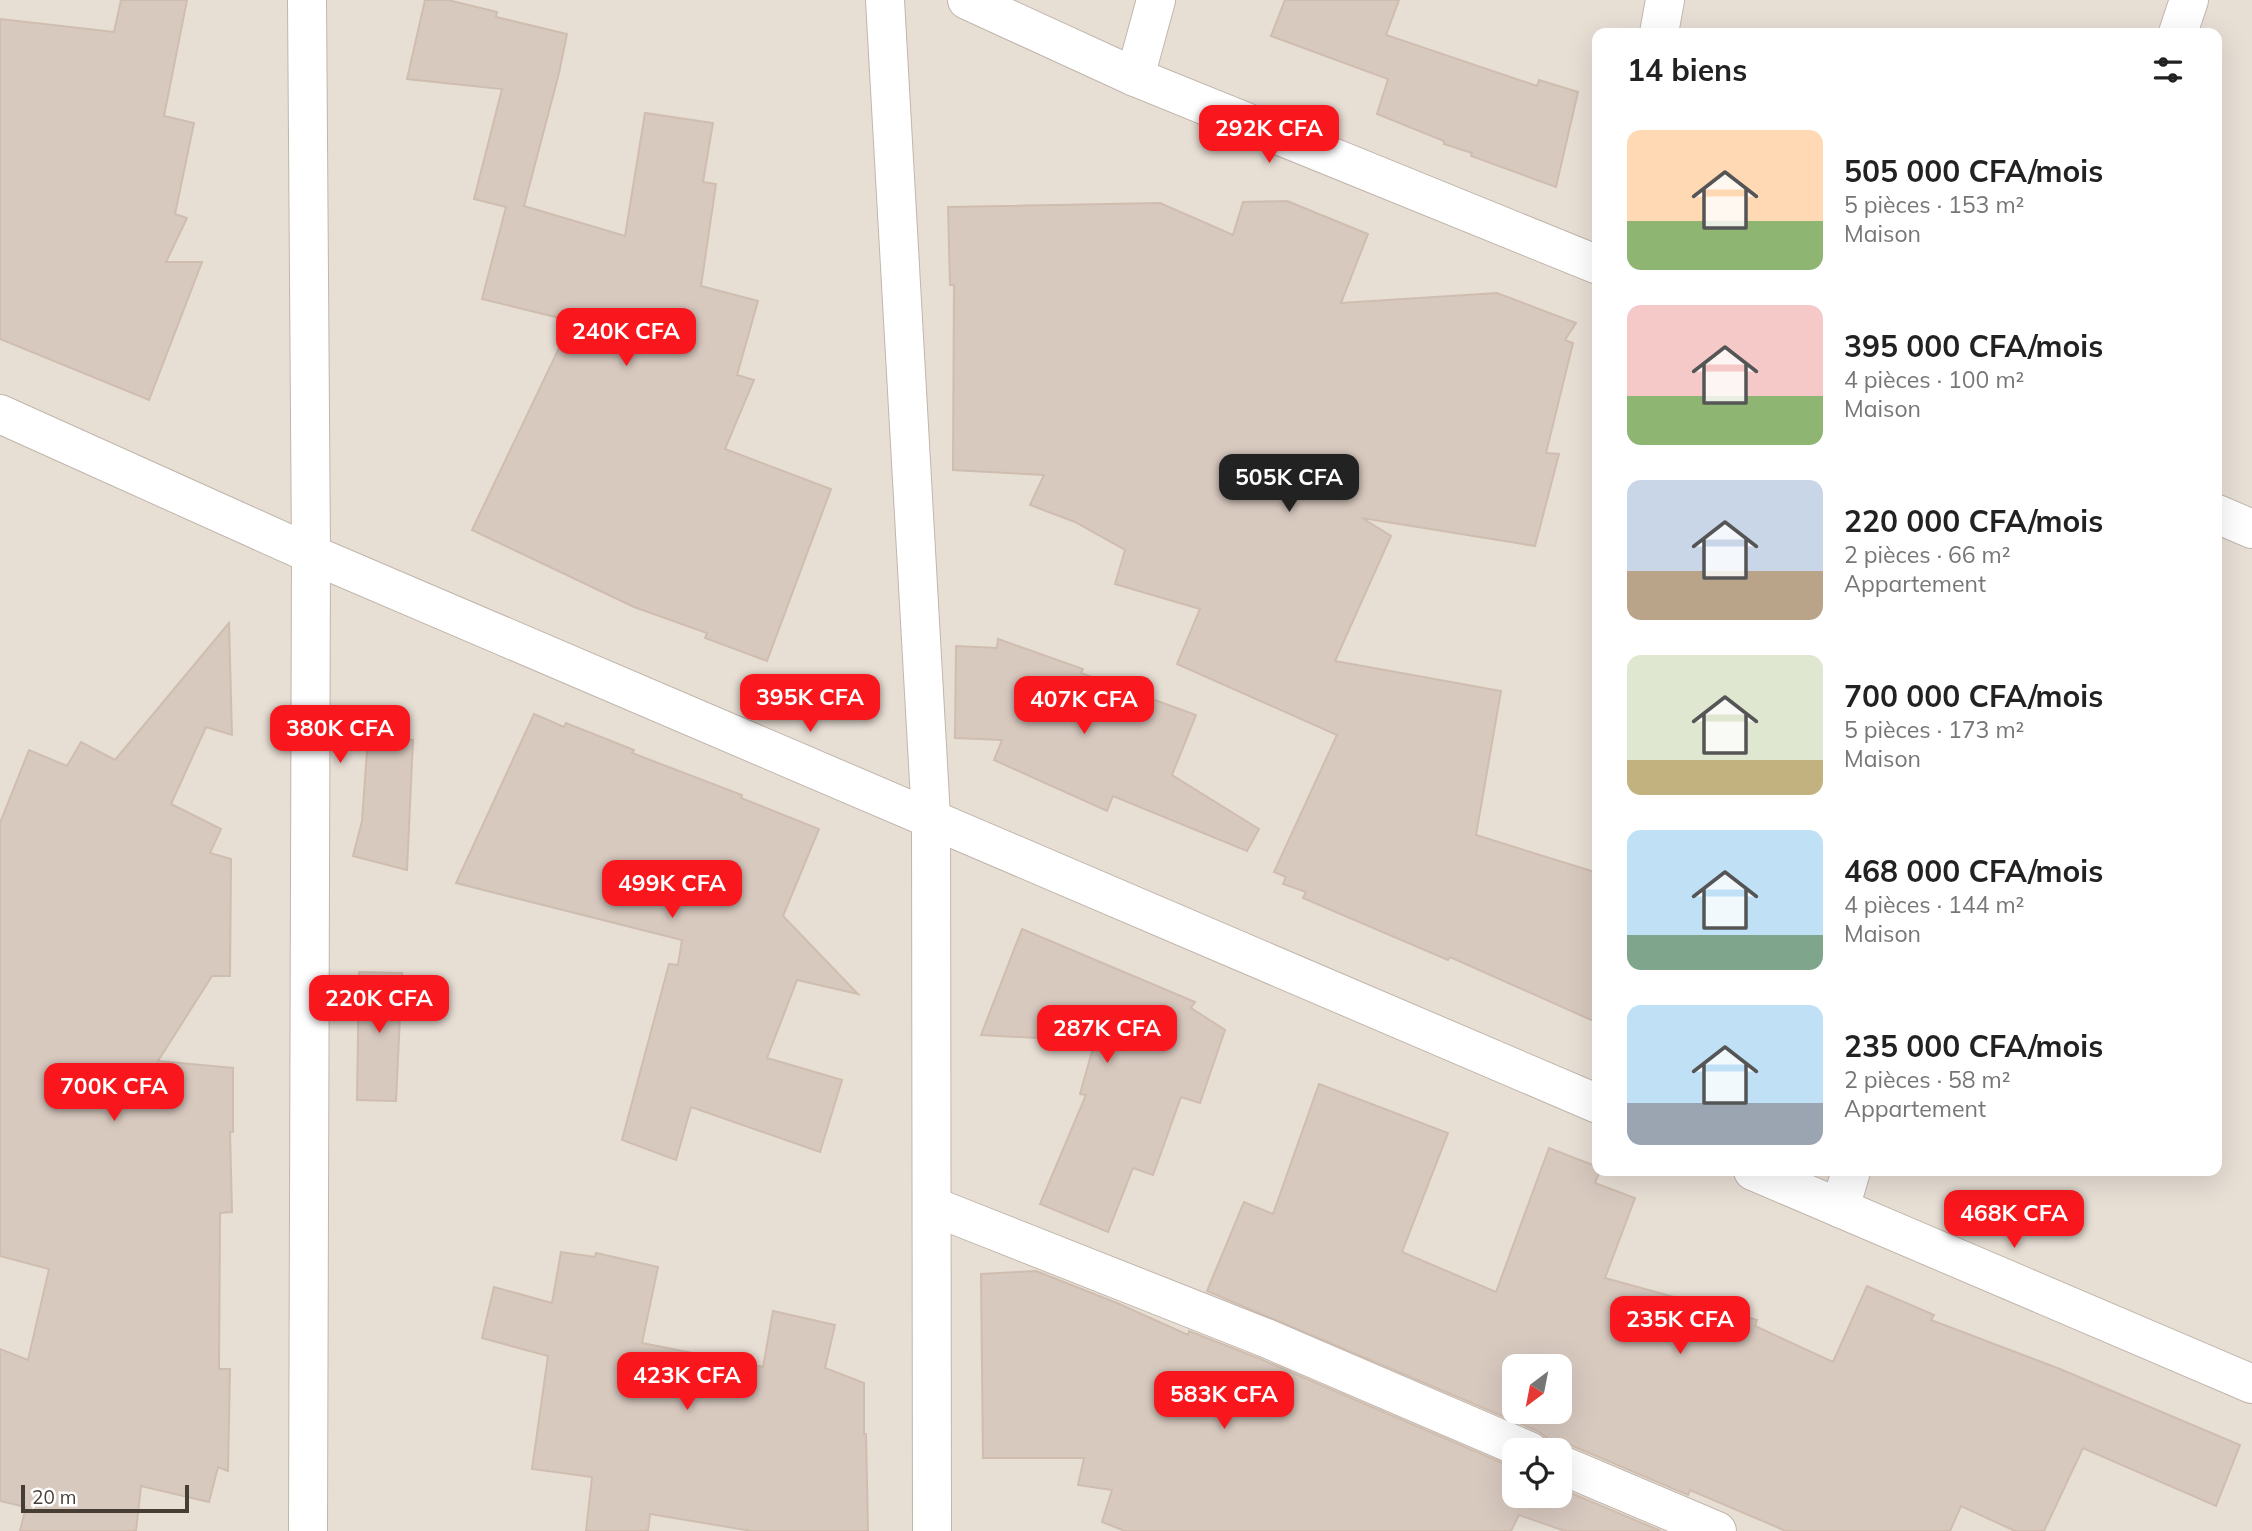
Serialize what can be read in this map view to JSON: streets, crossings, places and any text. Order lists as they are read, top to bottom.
{
  "scale_bar": "20 m",
  "north": "bottom left",
  "page": {
    "heading": "14 biens",
    "price": [
      "292K CFA",
      "240K CFA",
      "505K CFA",
      "395K CFA",
      "407K CFA",
      "380K CFA",
      "499K CFA",
      "220K CFA",
      "287K CFA",
      "700K CFA",
      "468K CFA",
      "235K CFA",
      "423K CFA",
      "583K CFA"
    ],
    "list": [
      {
        "name": "505 000 CFA/mois",
        "note": "5 pièces · 153 m² · Maison"
      },
      {
        "name": "395 000 CFA/mois",
        "note": "4 pièces · 100 m² · Maison"
      },
      {
        "name": "220 000 CFA/mois",
        "note": "2 pièces · 66 m² · Appartement"
      },
      {
        "name": "700 000 CFA/mois",
        "note": "5 pièces · 173 m² · Maison"
      },
      {
        "name": "468 000 CFA/mois",
        "note": "4 pièces · 144 m² · Maison"
      },
      {
        "name": "235 000 CFA/mois",
        "note": "2 pièces · 58 m² · Appartement"
      }
    ],
    "scale": "20 m"
  }
}
